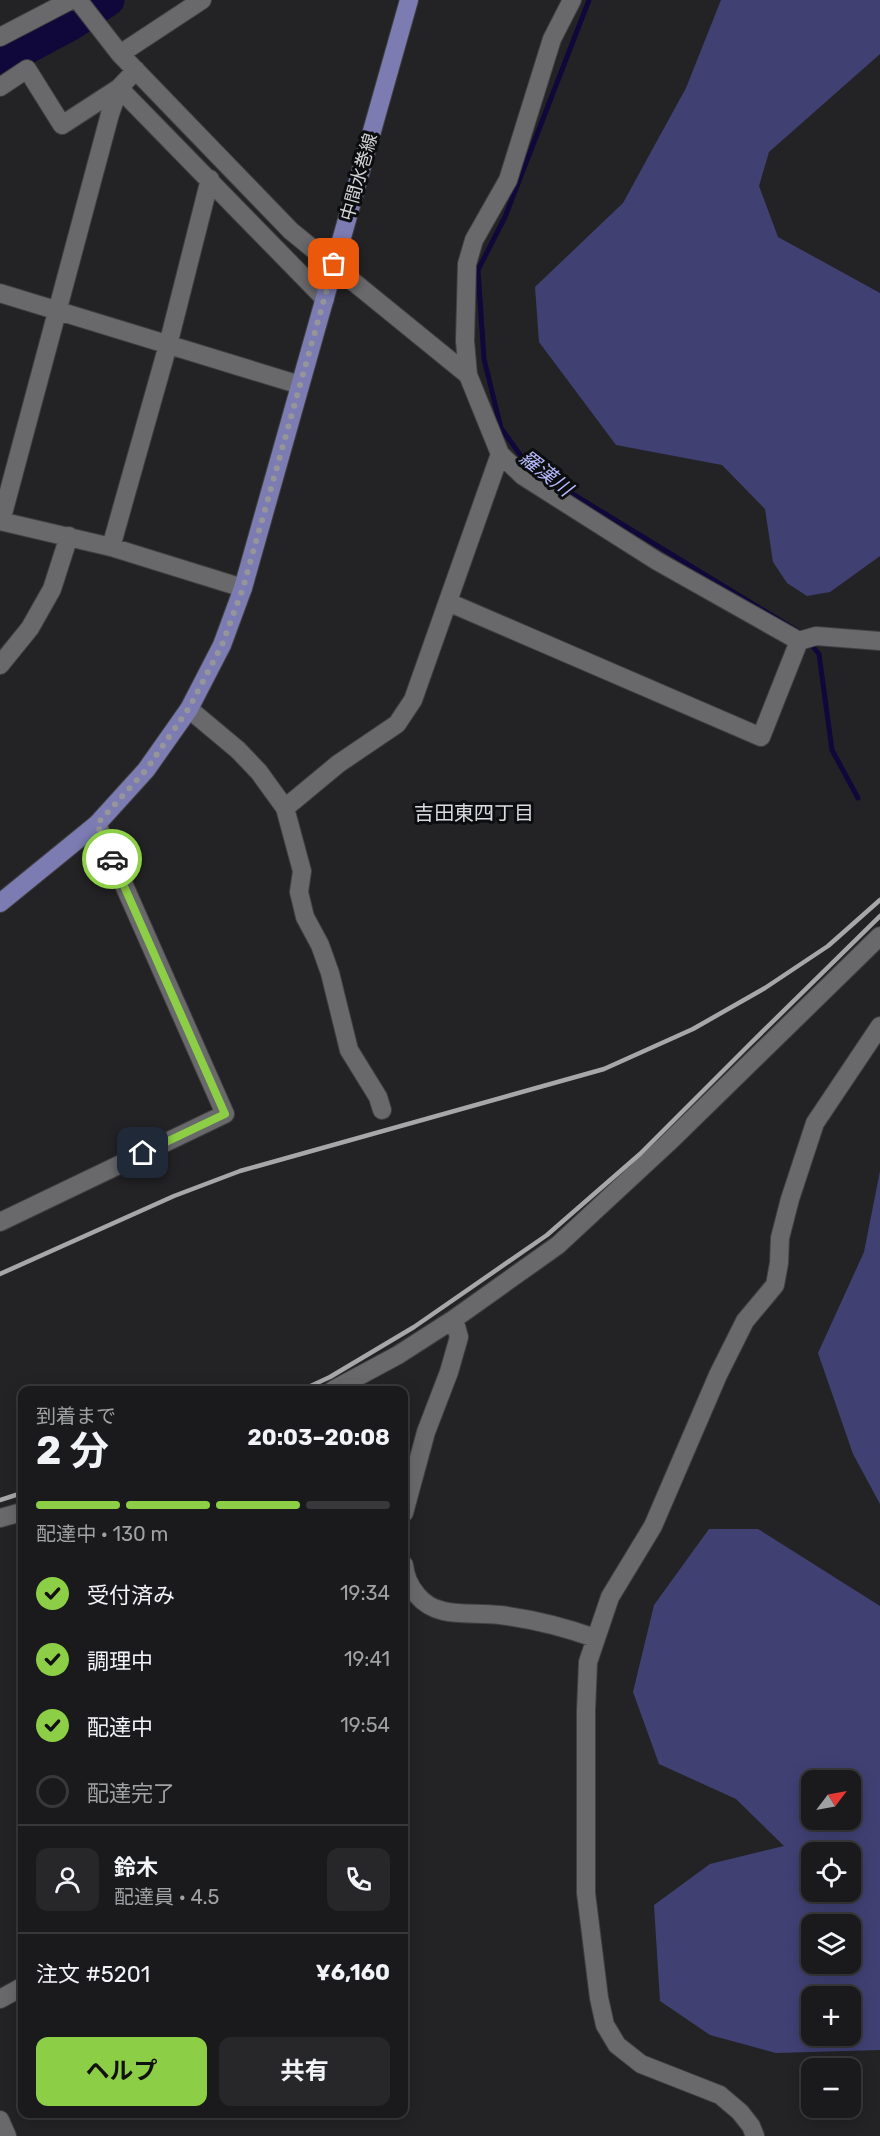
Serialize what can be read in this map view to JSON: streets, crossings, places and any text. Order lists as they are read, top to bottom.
{
  "streets": {
    "main road": ["中間水巻線"]
  },
  "districts": ["吉田東四丁目"],
  "water": ["羅漢川"],
  "north": "top right",
  "page": {
    "heading": ["2 分", "到着まで", "20:03–20:08"],
    "panel": [
      "鈴木",
      "配達員 · 4.5",
      "注文 #5201",
      "¥6,160"
    ],
    "bar": "配達中 · 130 m",
    "list": [
      ["受付済み", "19:34"],
      ["調理中", "19:41"],
      ["配達中", "19:54"],
      "配達完了"
    ],
    "map_buttons": ["+", "−"],
    "buttons": ["ヘルプ", "共有"]
  }
}
